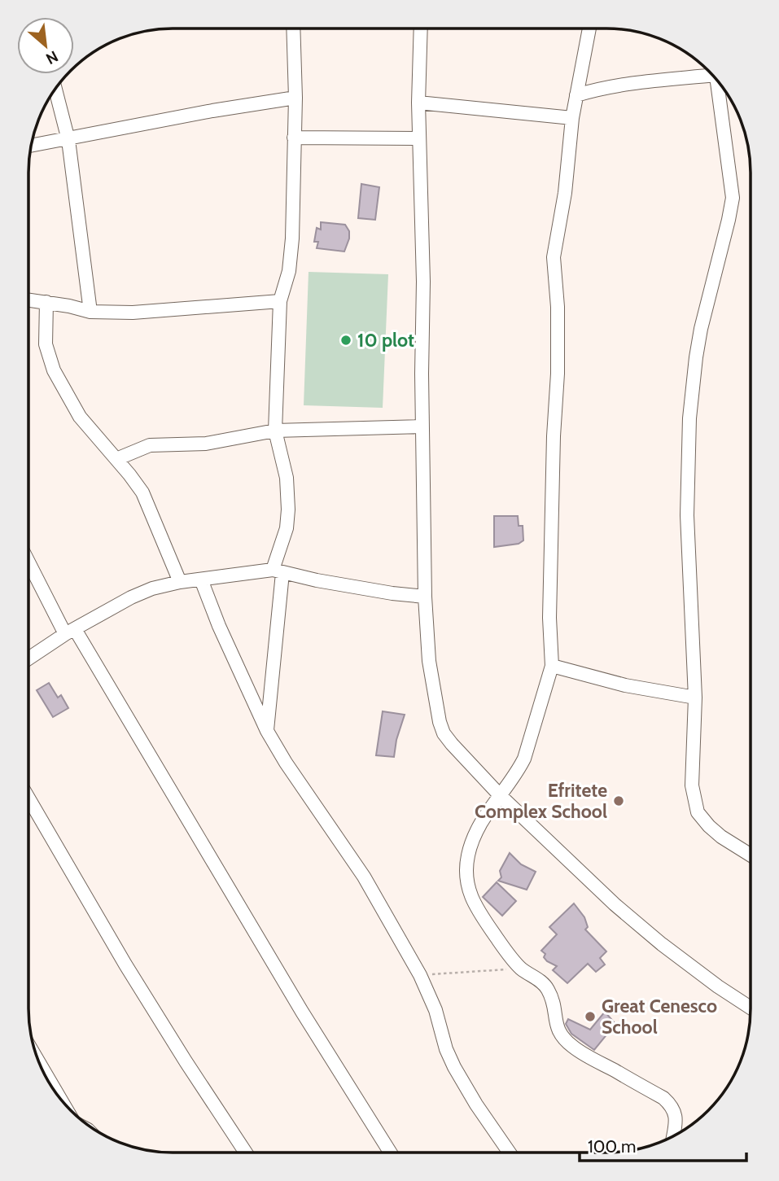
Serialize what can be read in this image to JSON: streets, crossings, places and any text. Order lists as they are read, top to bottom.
{
  "places": ["10 plot", "Efritete Complex School", "Great Cenesco School"],
  "scale_bar": "100 m",
  "north": "bottom right"
}
